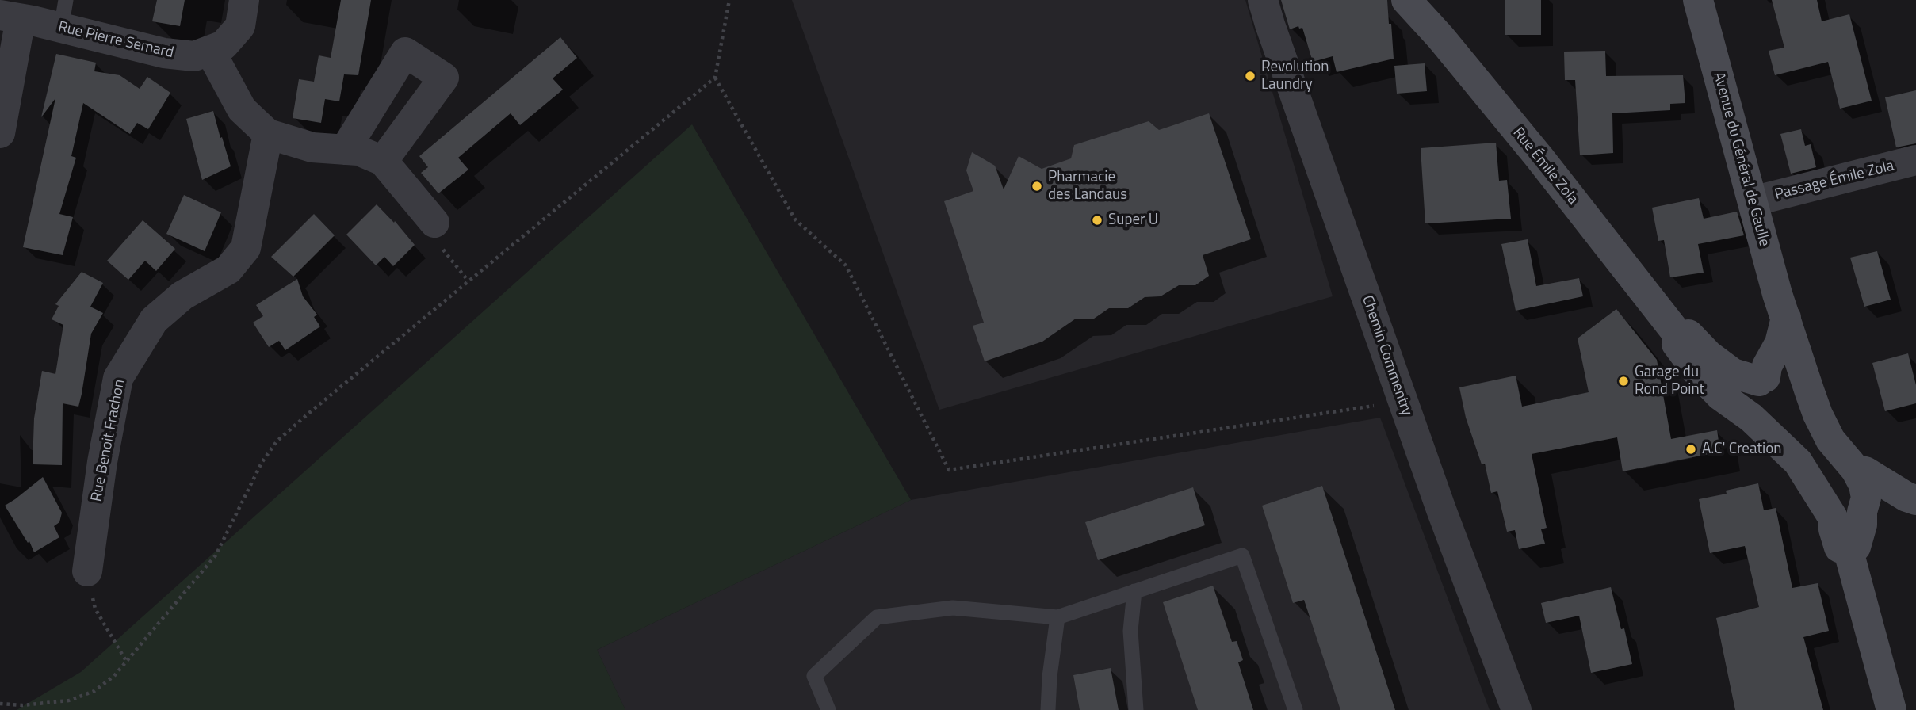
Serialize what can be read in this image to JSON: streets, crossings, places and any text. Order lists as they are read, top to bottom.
{
  "streets": {
    "main road": ["Avenue du Général de Gaulle", "Rue Émile Zola"],
    "street": [
      "Rue Pierre Semard",
      "Passage Émile Zola",
      "Chemin Commentry",
      "Rue Benoit Frachon"
    ]
  },
  "crossings": [
    ["Avenue du Général de Gaulle", "Passage Émile Zola"]
  ],
  "places": [
    "Revolution Laundry",
    "Pharmacie des Landaus",
    "Super U",
    "Garage du Rond Point",
    "A.C' Creation"
  ]
}
